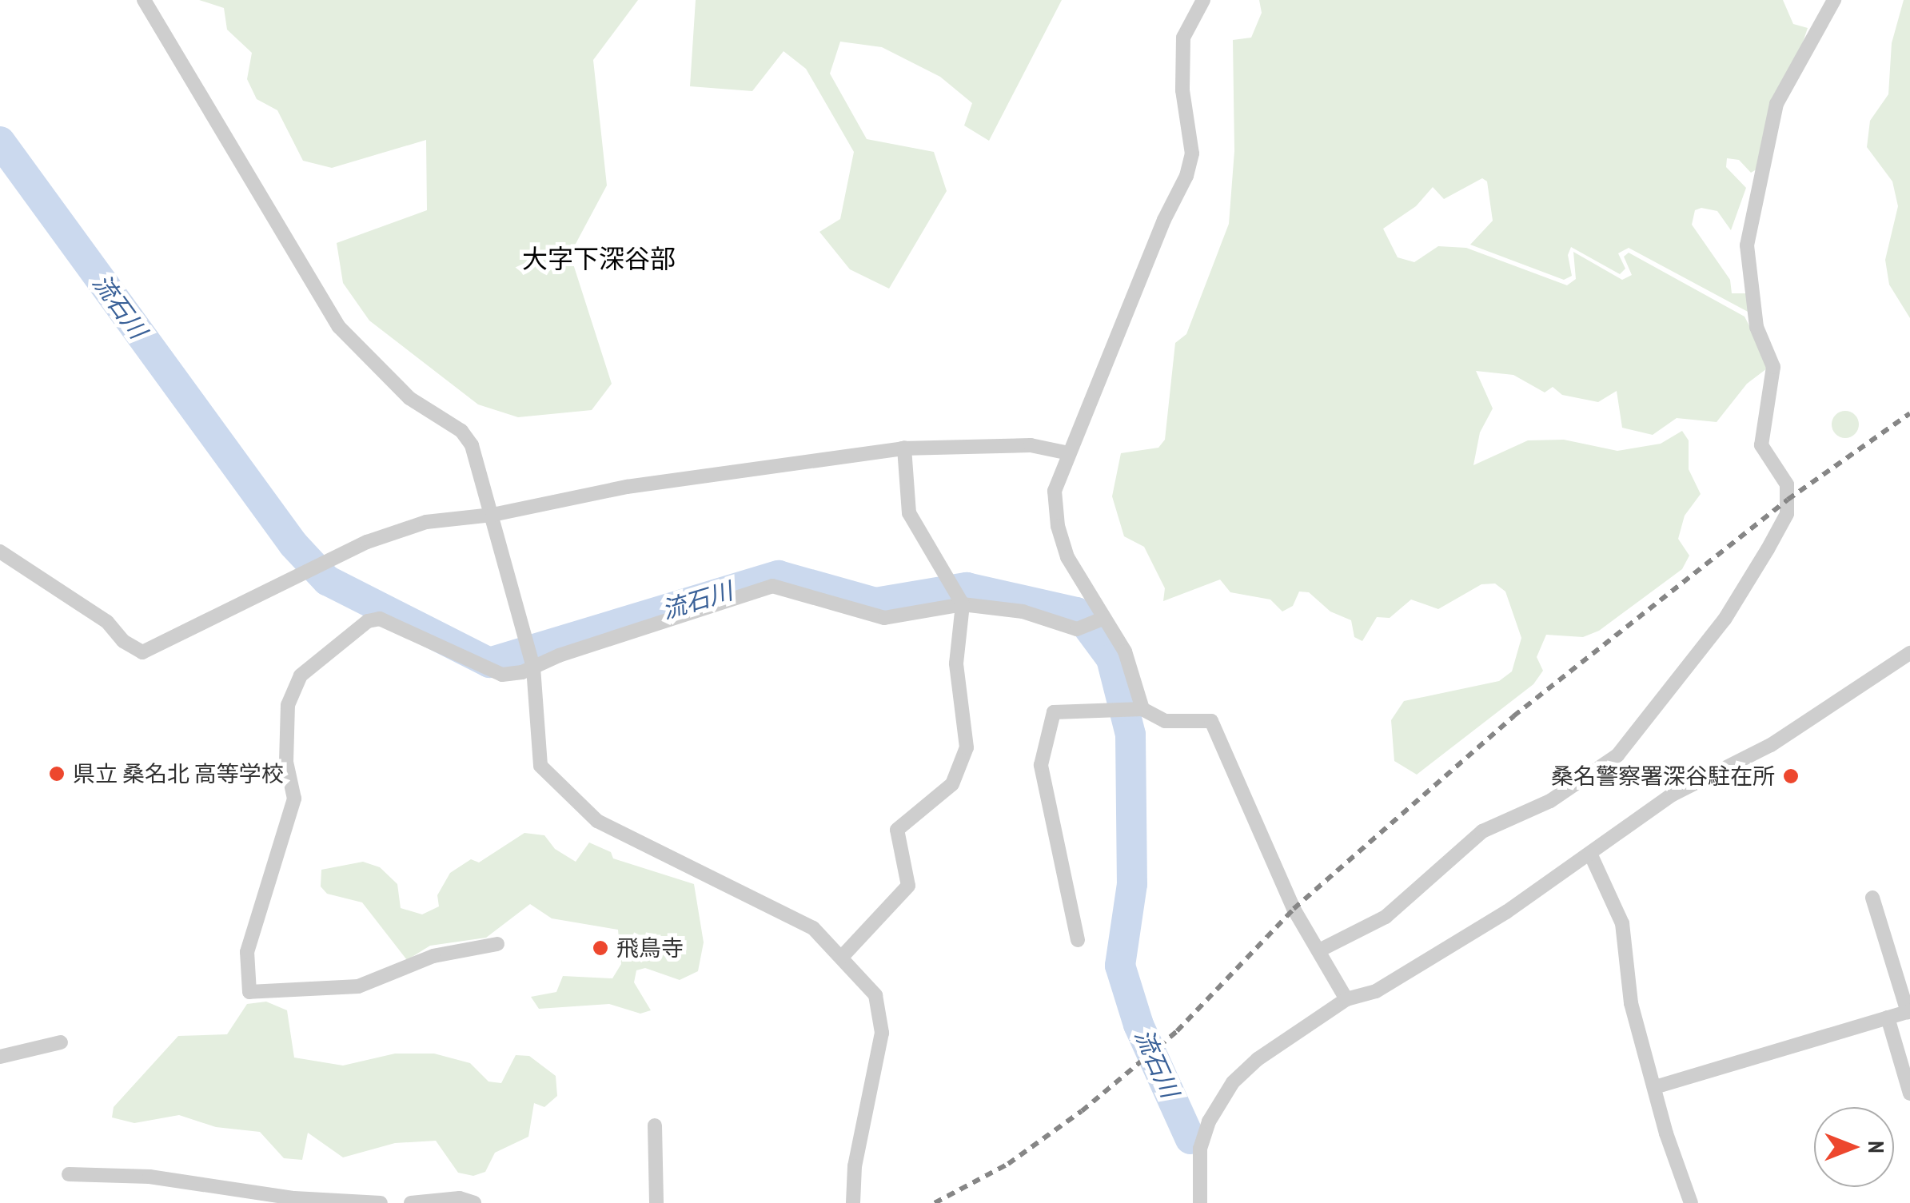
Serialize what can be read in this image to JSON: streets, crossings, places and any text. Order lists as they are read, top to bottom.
{
  "districts": ["大字下深谷部"],
  "water": ["流石川"],
  "places": ["県立 桑名北 高等学校", "桑名警察署深谷駐在所", "飛鳥寺"],
  "north": "right"
}
